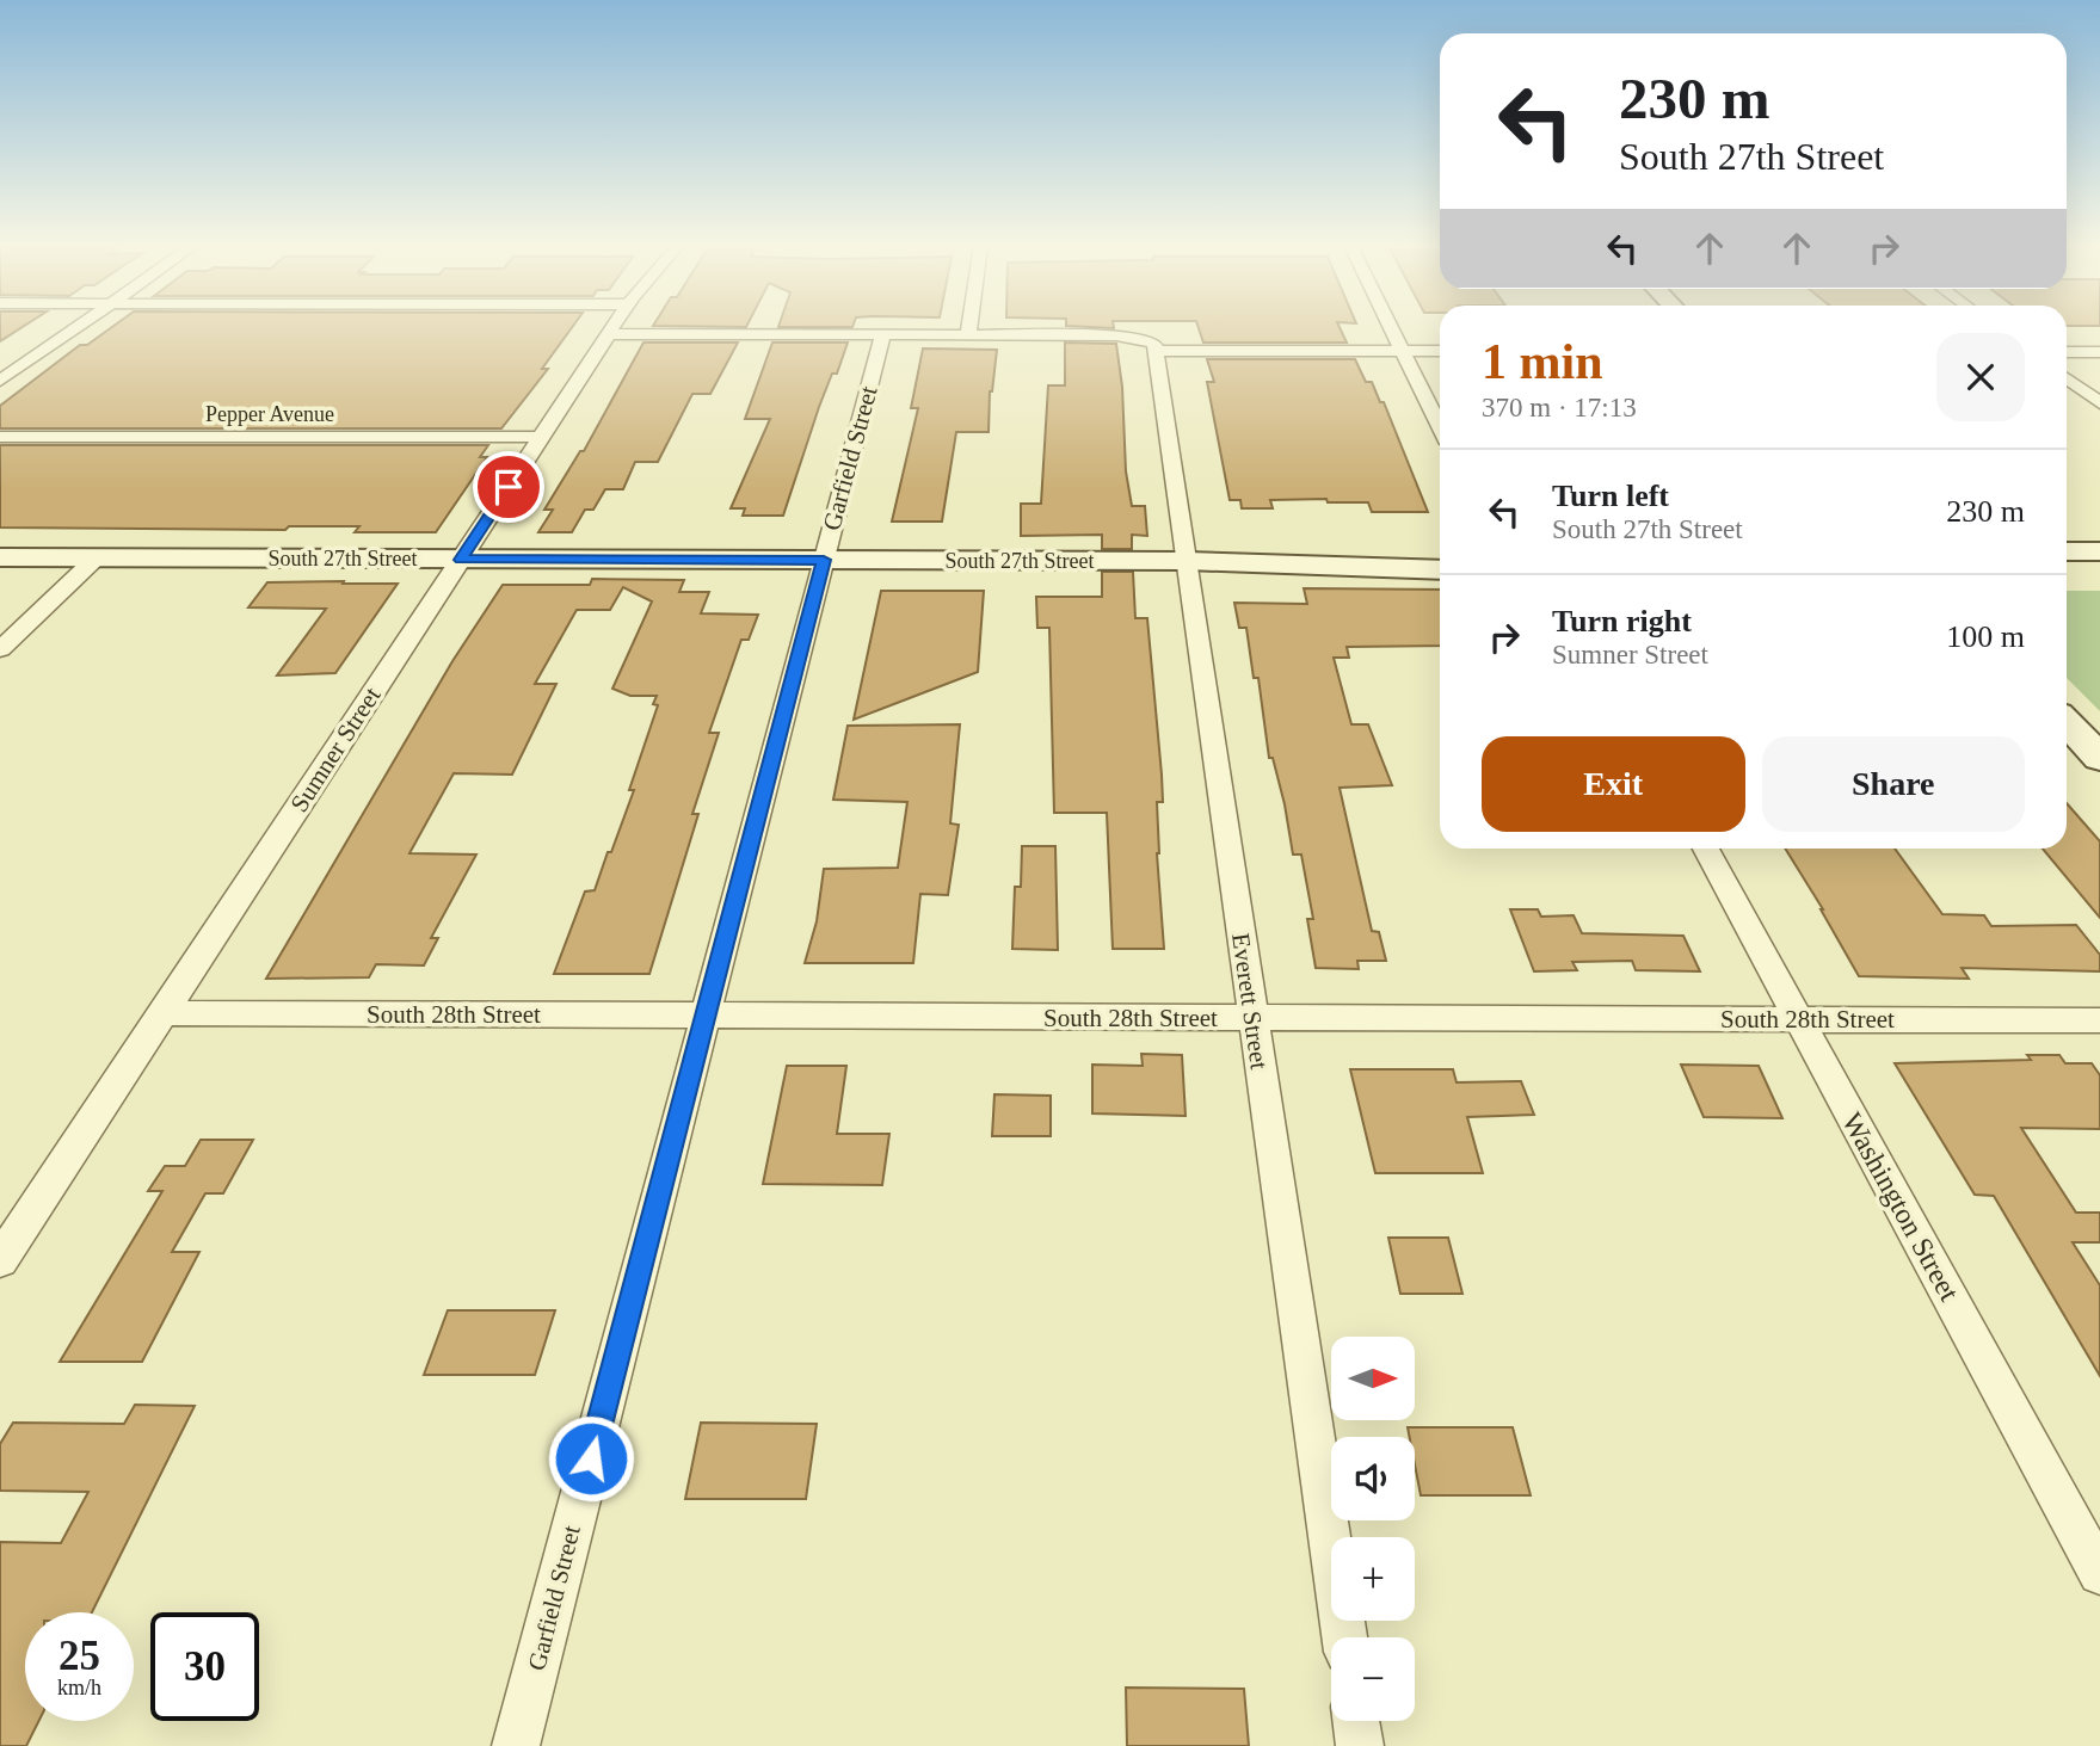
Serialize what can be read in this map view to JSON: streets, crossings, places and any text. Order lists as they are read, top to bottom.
{
  "streets": {
    "main road": ["South 27th Street"],
    "street": [
      "Pepper Avenue",
      "Garfield Street",
      "Sumner Street",
      "Everett Street",
      "South 28th Street",
      "Washington Street"
    ]
  },
  "crossings": [
    ["Pepper Avenue", "Sumner Street"],
    ["Garfield Street", "South 27th Street"],
    ["Garfield Street", "South 28th Street"],
    ["South 27th Street", "Sumner Street"],
    ["South 27th Street", "Everett Street"],
    ["Sumner Street", "South 28th Street"],
    ["Everett Street", "South 28th Street"],
    ["South 28th Street", "Washington Street"]
  ],
  "north": "right",
  "page": {
    "turn": ["230 m", "South 27th Street"],
    "heading": ["1 min", "370 m · 17:13"],
    "list": [
      {
        "name": "Turn left",
        "note": "South 27th Street",
        "value": "230 m"
      },
      {
        "name": "Turn right",
        "note": "Sumner Street",
        "value": "100 m"
      }
    ],
    "buttons": ["Exit", "Share"],
    "map_buttons": ["+", "−"],
    "speed": "25 km/h",
    "limit": "30"
  }
}
